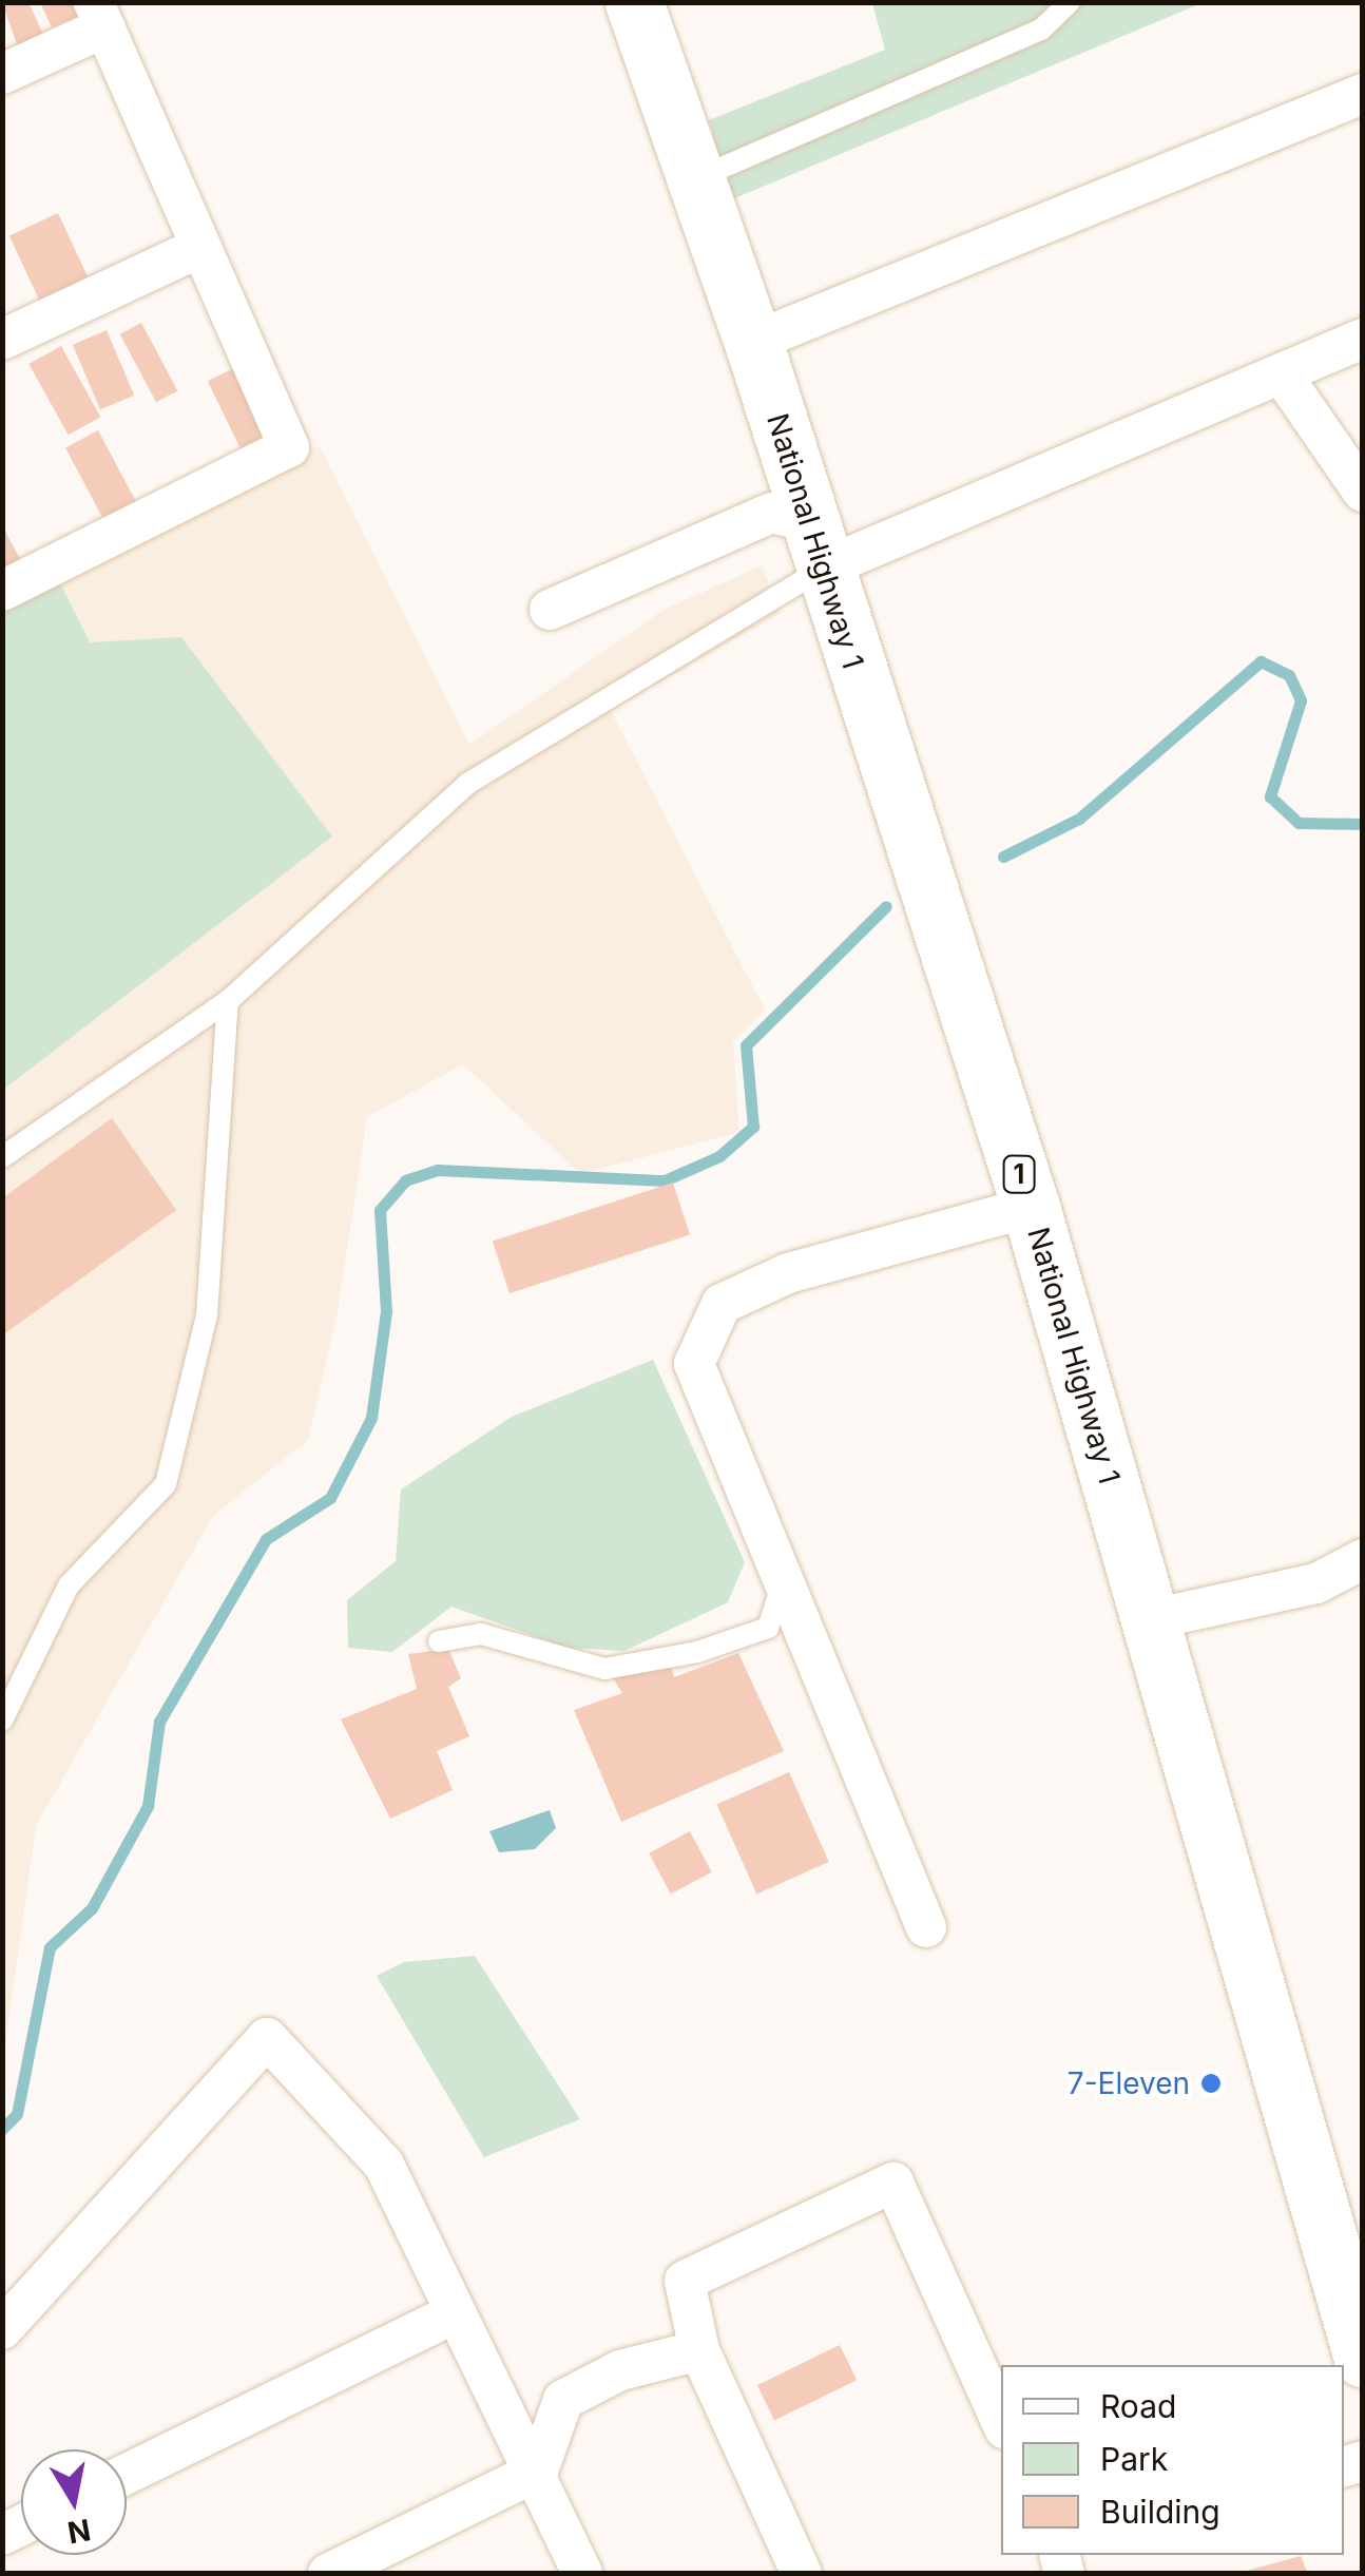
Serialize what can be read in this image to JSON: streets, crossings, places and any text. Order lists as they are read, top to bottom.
{
  "streets": {
    "highway": ["National Highway 1", "1"]
  },
  "places": ["7-Eleven"],
  "legend": ["Road", "Park", "Building"],
  "north": "bottom"
}
